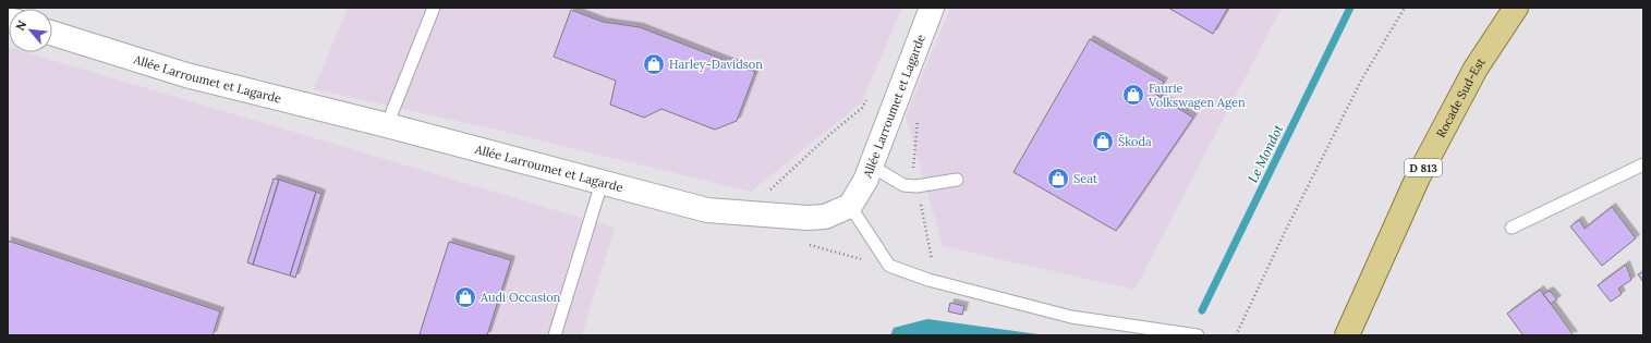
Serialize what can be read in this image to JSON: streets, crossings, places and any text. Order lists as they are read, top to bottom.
{
  "streets": {
    "main road": ["Rocade Sud-Est", "D 813"],
    "street": ["Allée Larroumet et Lagarde"]
  },
  "water": ["Le Mondot"],
  "places": {
    "shop": [
      "Harley-Davidson",
      "Faurie Volkswagen Agen",
      "Škoda",
      "Seat",
      "Audi Occasion"
    ]
  },
  "north": "top left"
}
